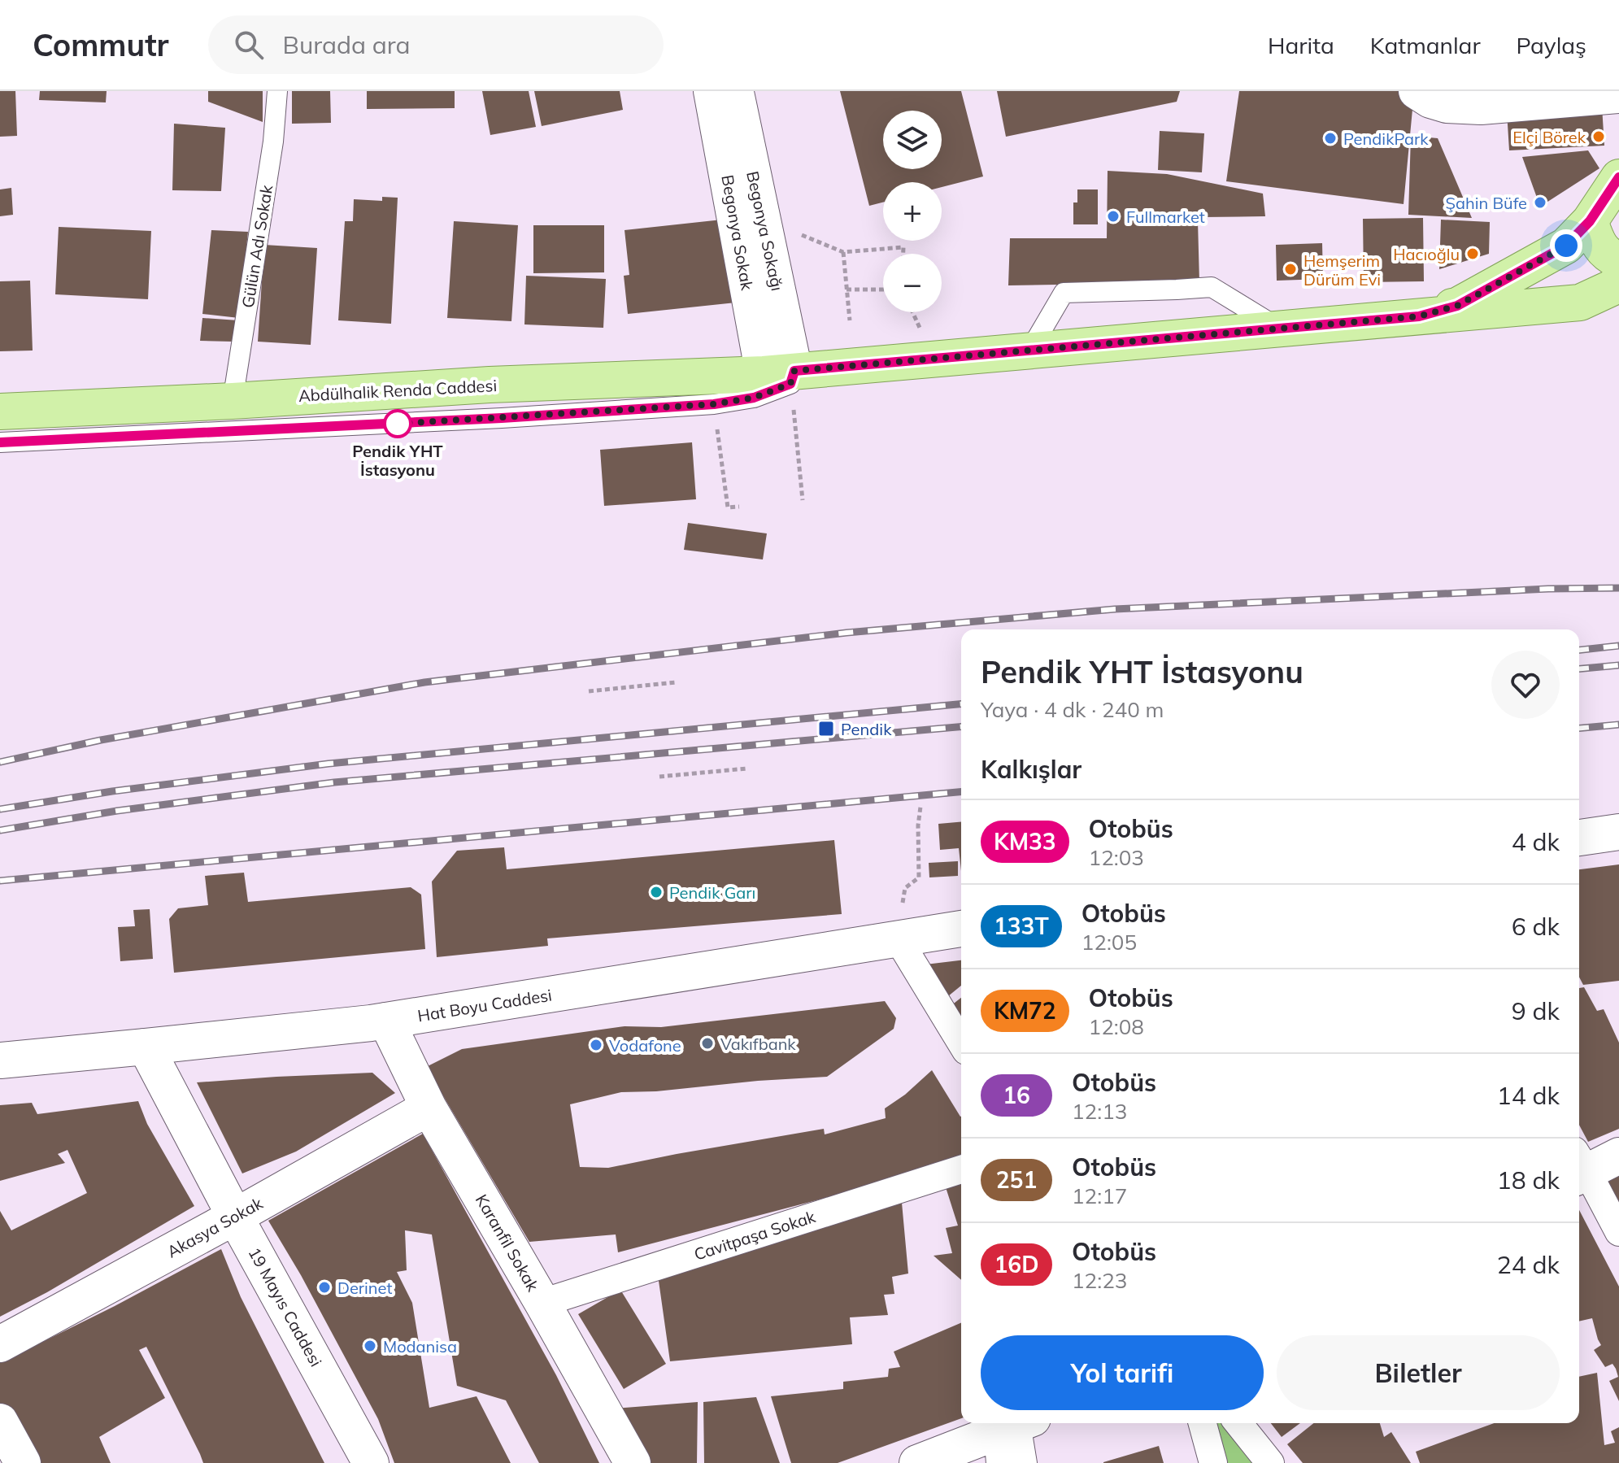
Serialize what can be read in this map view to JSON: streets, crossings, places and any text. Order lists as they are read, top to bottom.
{
  "streets": {
    "main road": ["Abdülhalik Renda Caddesi"],
    "street": [
      "Begonya Sokağı",
      "Begonya Sokak",
      "Hat Boyu Caddesi",
      "Akasya Sokak",
      "Cavitpaşa Sokak",
      "Karanfil Sokak",
      "19 Mayıs Caddesi"
    ],
    "lane": ["Gülün Adı Sokak"]
  },
  "crossings": [
    ["Begonya Sokağı", "Begonya Sokak"],
    ["Begonya Sokağı", "Abdülhalik Renda Caddesi"],
    ["Begonya Sokak", "Abdülhalik Renda Caddesi"],
    ["Gülün Adı Sokak", "Abdülhalik Renda Caddesi"],
    ["Hat Boyu Caddesi", "Karanfil Sokak"],
    ["Hat Boyu Caddesi", "19 Mayıs Caddesi"],
    ["Akasya Sokak", "Karanfil Sokak"],
    ["Akasya Sokak", "19 Mayıs Caddesi"],
    ["Cavitpaşa Sokak", "Karanfil Sokak"]
  ],
  "places": {
    "other": [
      "Elçi Börek",
      "PendikPark",
      "Şahin Büfe",
      "Fullmarket",
      "Hacıoğlu",
      "Hemşerim Dürüm Evi",
      "Pendik YHT İstasyonu",
      "Pendik Garı",
      "Vakıfbank",
      "Vodafone",
      "Derinet",
      "Modanisa"
    ],
    "transit": ["Pendik"]
  },
  "lines": ["bus line KM33"],
  "page": {
    "header": "Commutr",
    "search": "Burada ara",
    "nav": ["Harita", "Katmanlar", "Paylaş"],
    "map_buttons": ["+", "−"],
    "heading": [
      ["Pendik YHT İstasyonu", "Yaya · 4 dk · 240 m"],
      "Kalkışlar"
    ],
    "list": [
      {
        "mark": "KM33",
        "name": "Otobüs",
        "note": "12:03",
        "value": "4 dk"
      },
      {
        "mark": "133T",
        "name": "Otobüs",
        "note": "12:05",
        "value": "6 dk"
      },
      {
        "mark": "KM72",
        "name": "Otobüs",
        "note": "12:08",
        "value": "9 dk"
      },
      {
        "mark": "16",
        "name": "Otobüs",
        "note": "12:13",
        "value": "14 dk"
      },
      {
        "mark": "251",
        "name": "Otobüs",
        "note": "12:17",
        "value": "18 dk"
      },
      {
        "mark": "16D",
        "name": "Otobüs",
        "note": "12:23",
        "value": "24 dk"
      }
    ],
    "buttons": ["Yol tarifi", "Biletler"]
  }
}
